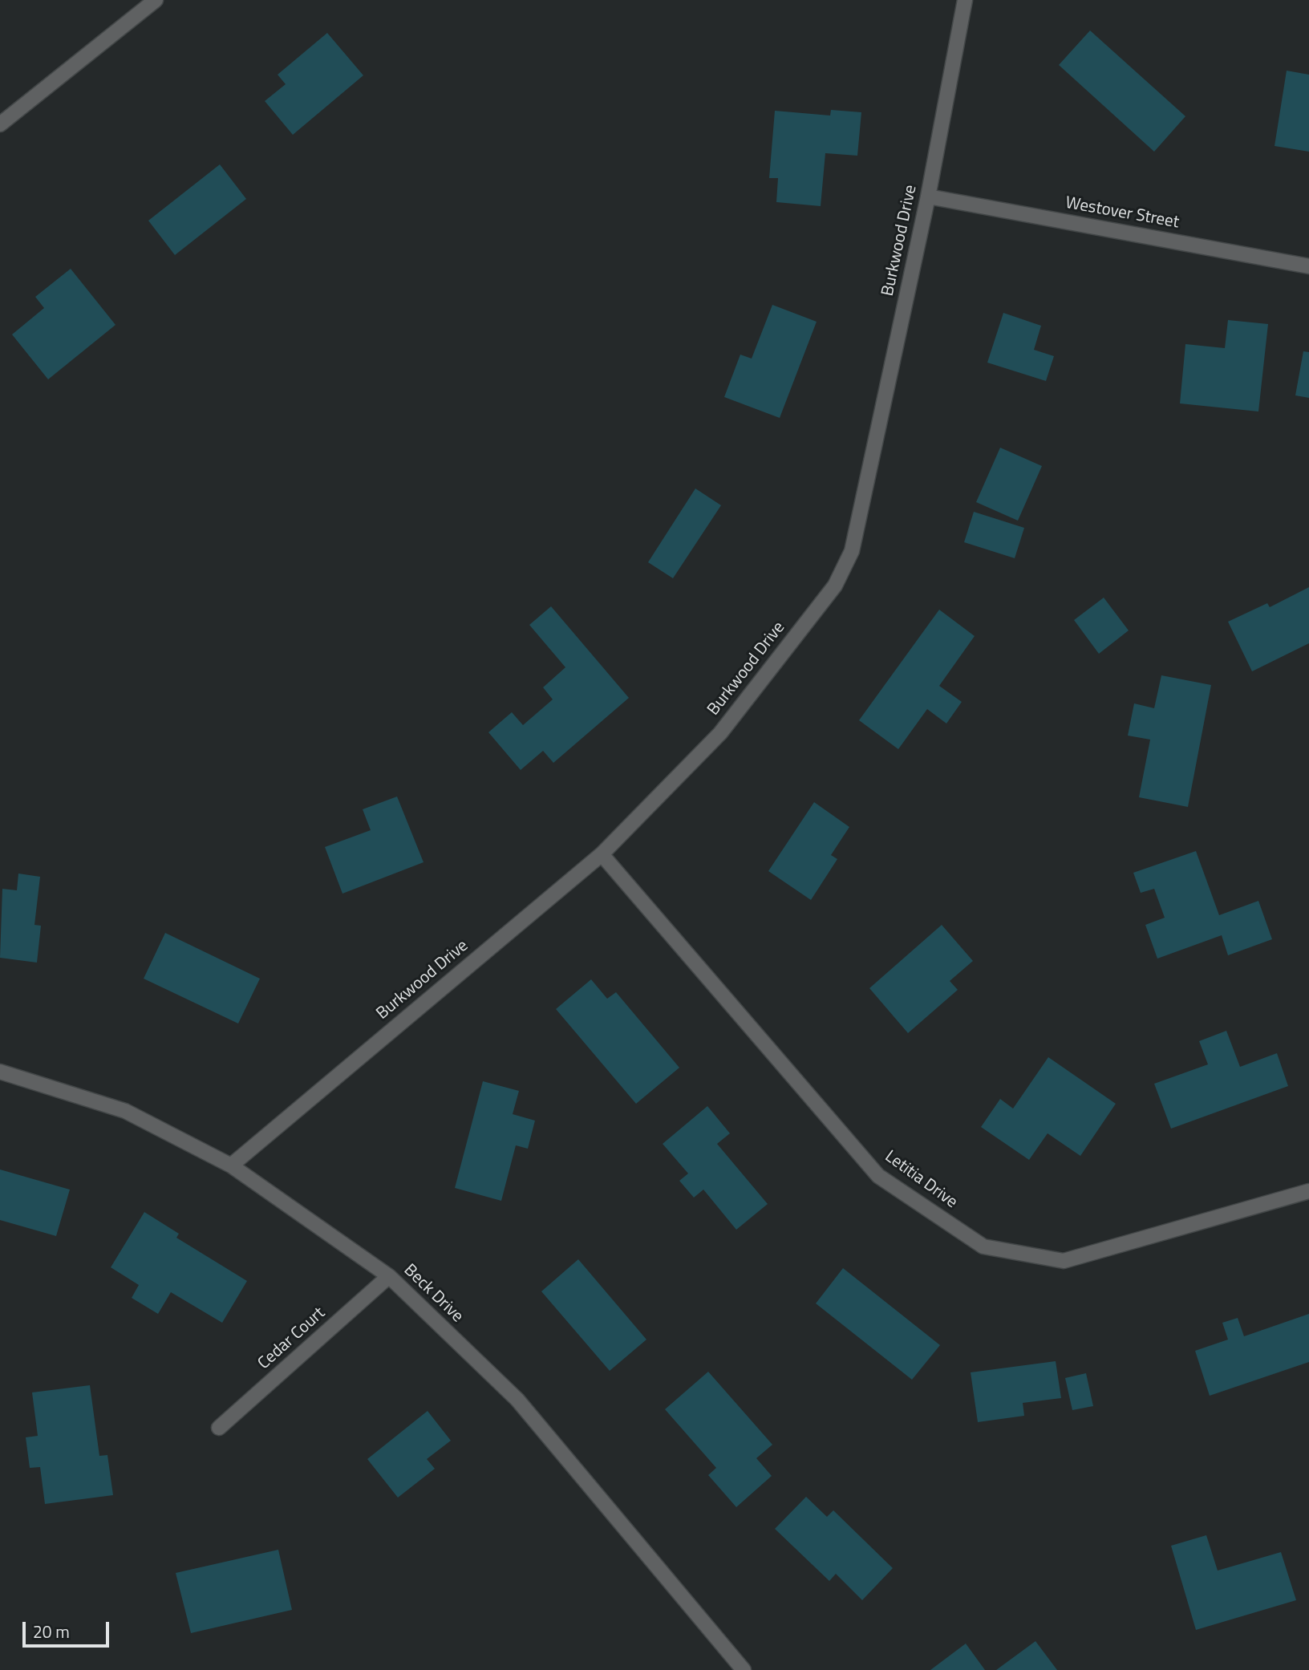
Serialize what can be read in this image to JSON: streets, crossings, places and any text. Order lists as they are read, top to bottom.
{
  "streets": {
    "street": [
      "Westover Street",
      "Burkwood Drive",
      "Letitia Drive",
      "Beck Drive",
      "Cedar Court"
    ]
  },
  "crossings": [
    ["Westover Street", "Burkwood Drive"],
    ["Burkwood Drive", "Letitia Drive"],
    ["Burkwood Drive", "Beck Drive"],
    ["Beck Drive", "Cedar Court"]
  ],
  "scale_bar": "20 m"
}
